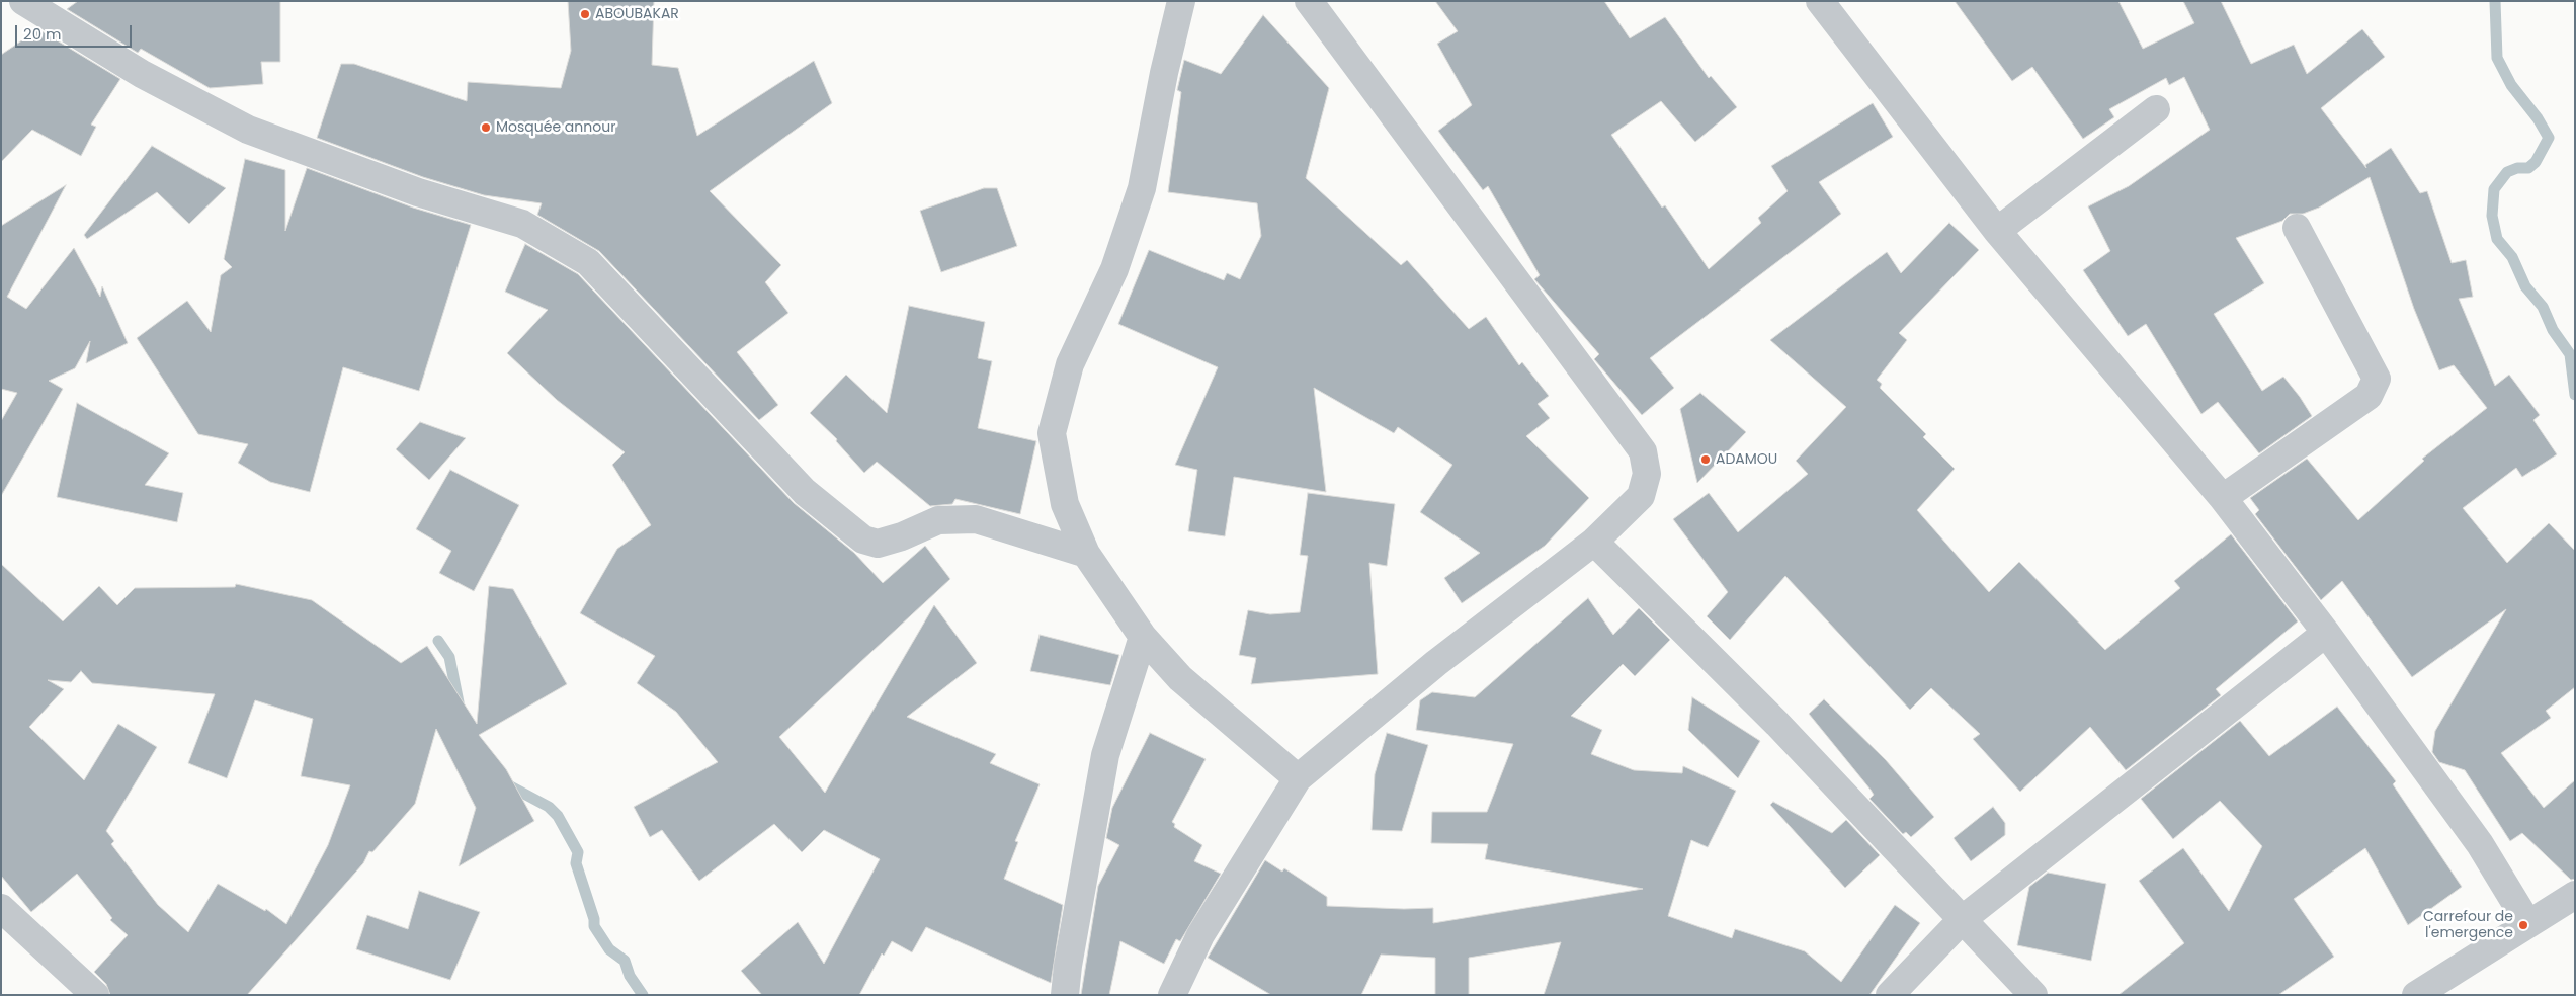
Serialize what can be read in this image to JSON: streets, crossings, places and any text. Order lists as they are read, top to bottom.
{
  "places": [
    "ABOUBAKAR",
    "Mosquée annour",
    "ADAMOU",
    "Carrefour de l'emergence"
  ],
  "scale_bar": "20 m"
}
